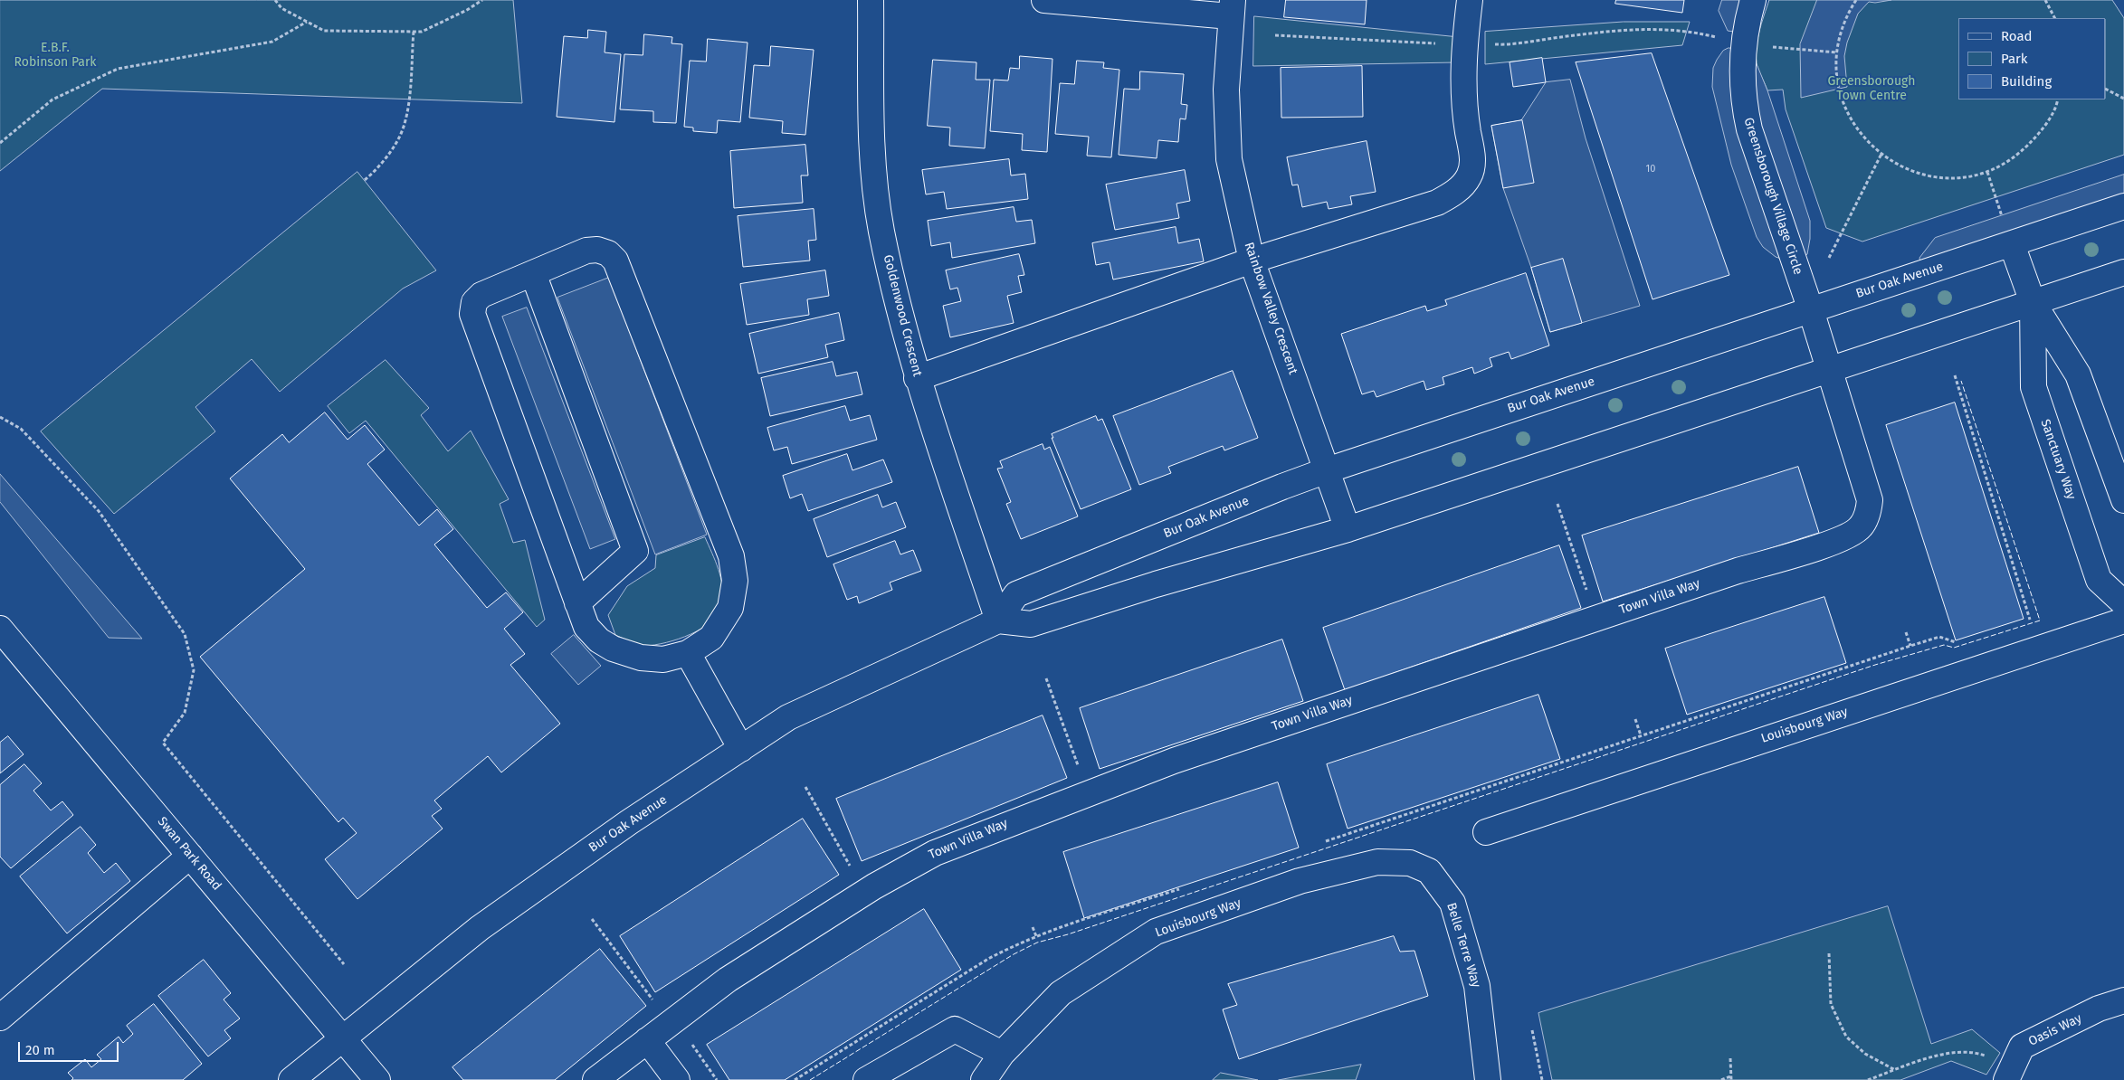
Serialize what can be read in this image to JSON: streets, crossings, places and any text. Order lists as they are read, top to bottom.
{
  "streets": {
    "street": [
      "Greensborough Village Circle",
      "Bur Oak Avenue",
      "Rainbow Valley Crescent",
      "Goldenwood Crescent",
      "Sanctuary Way",
      "Town Villa Way",
      "Louisbourg Way",
      "Swan Park Road",
      "Belle Terre Way",
      "Oasis Way"
    ]
  },
  "crossings": [
    ["Greensborough Village Circle", "Bur Oak Avenue"],
    ["Greensborough Village Circle", "Town Villa Way"],
    ["Bur Oak Avenue", "Rainbow Valley Crescent"],
    ["Bur Oak Avenue", "Goldenwood Crescent"],
    ["Bur Oak Avenue", "Sanctuary Way"],
    ["Bur Oak Avenue", "Swan Park Road"],
    ["Louisbourg Way", "Belle Terre Way"]
  ],
  "parks": ["E.B.F. Robinson Park", "Greensborough Town Centre"],
  "house_numbers": ["10"],
  "legend": ["Road", "Park", "Building"],
  "scale_bar": "20 m"
}
